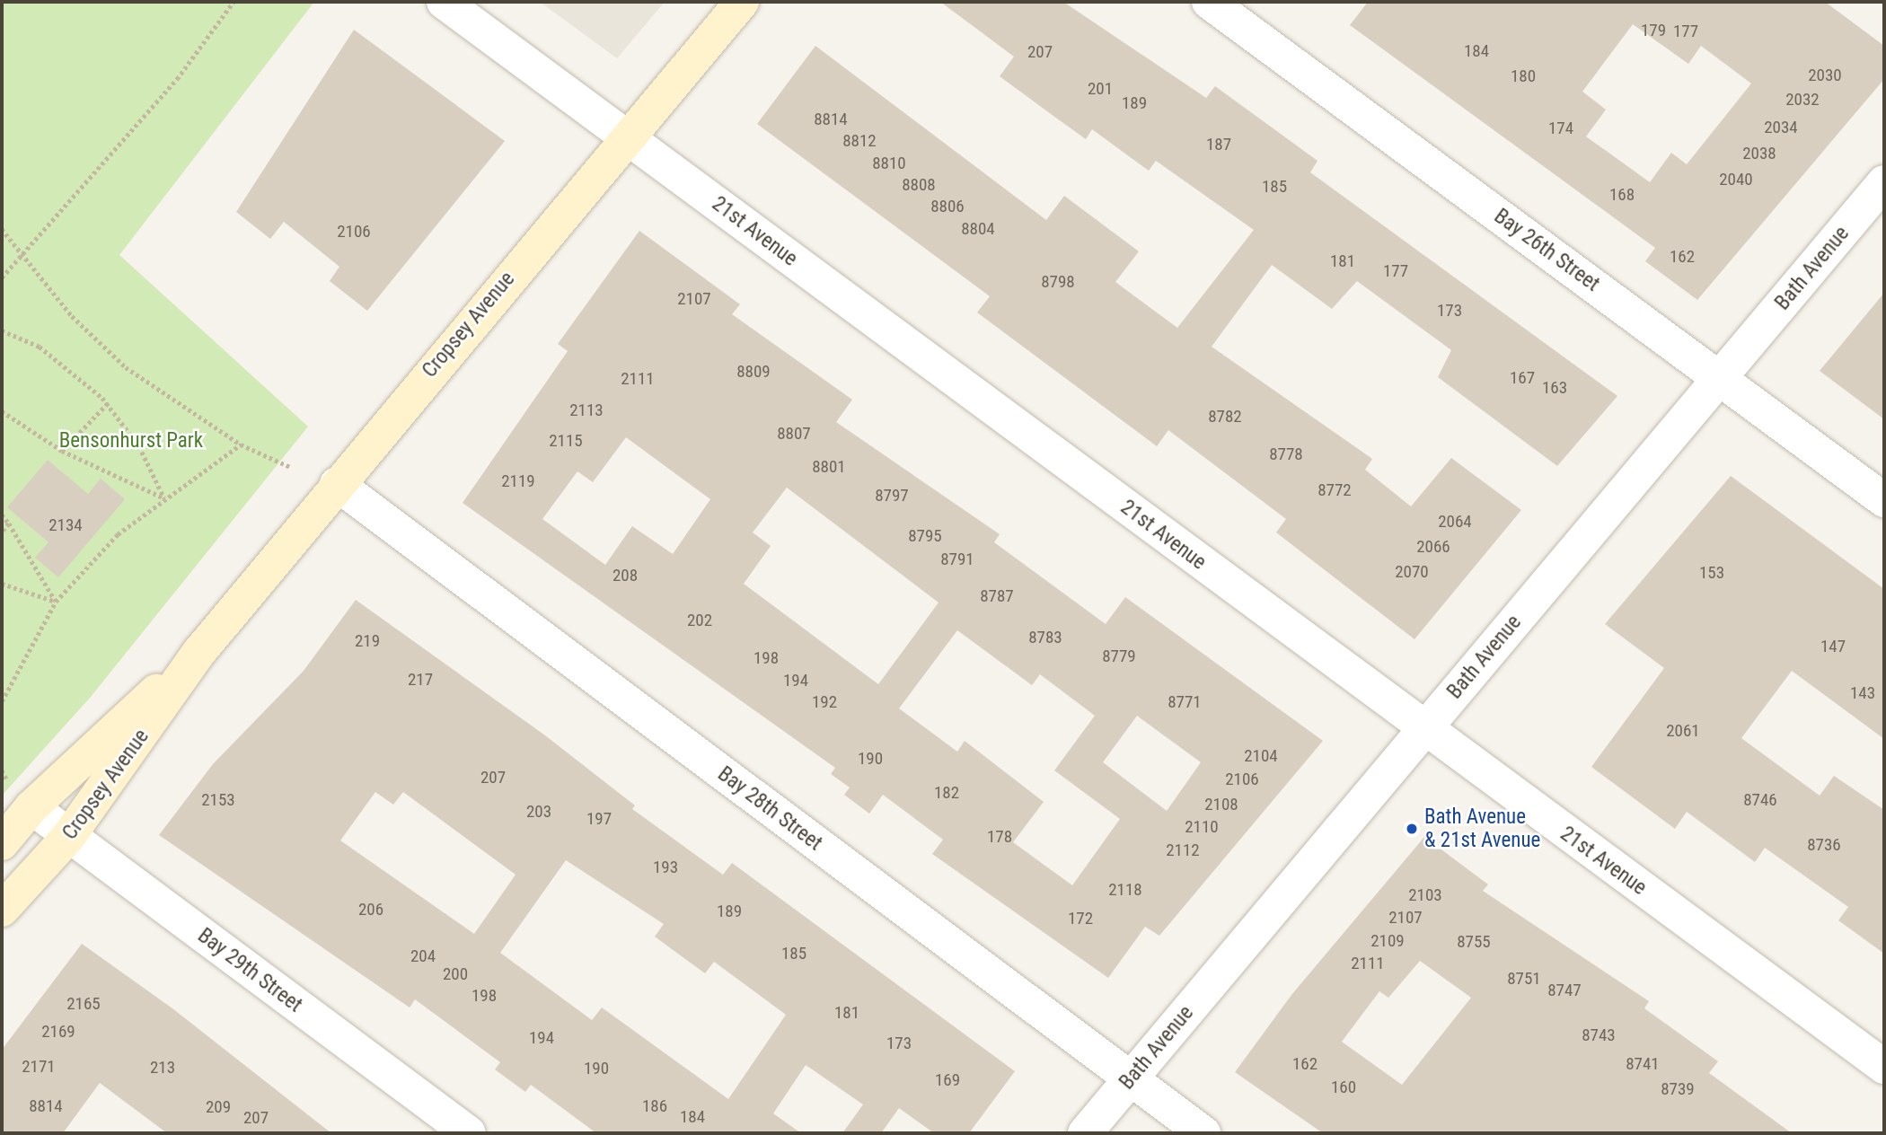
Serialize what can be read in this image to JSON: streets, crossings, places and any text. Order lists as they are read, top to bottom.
{
  "streets": {
    "main road": ["Cropsey Avenue"],
    "street": [
      "21st Avenue",
      "Bay 26th Street",
      "Bath Avenue",
      "Bay 28th Street",
      "Bay 29th Street"
    ]
  },
  "crossings": [
    ["21st Avenue", "Bath Avenue"],
    ["21st Avenue", "Cropsey Avenue"],
    ["Bay 26th Street", "Bath Avenue"],
    ["Bath Avenue", "Bay 28th Street"],
    ["Cropsey Avenue", "Bay 28th Street"],
    ["Cropsey Avenue", "Bay 29th Street"]
  ],
  "parks": ["Bensonhurst Park"],
  "places": ["Bath Avenue & 21st Avenue"],
  "house_numbers": [
    "179",
    "177",
    "184",
    "207",
    "2030",
    "180",
    "201",
    "2032",
    "189",
    "8814",
    "2034",
    "174",
    "8812",
    "187",
    "2038",
    "8810",
    "2040",
    "8808",
    "185",
    "168",
    "8806",
    "8804",
    "2106",
    "162",
    "181",
    "177",
    "8798",
    "2107",
    "173",
    "8809",
    "167",
    "2111",
    "163",
    "2113",
    "8782",
    "8807",
    "2115",
    "8778",
    "8801",
    "2119",
    "8772",
    "8797",
    "2064",
    "2134",
    "8795",
    "2066",
    "8791",
    "2070",
    "153",
    "208",
    "8787",
    "202",
    "8783",
    "219",
    "147",
    "8779",
    "198",
    "217",
    "194",
    "143",
    "192",
    "8771",
    "2061",
    "2104",
    "190",
    "207",
    "2106",
    "182",
    "2153",
    "8746",
    "2108",
    "203",
    "197",
    "2110",
    "178",
    "8736",
    "2112",
    "193",
    "2118",
    "2103",
    "206",
    "189",
    "2107",
    "172",
    "2109",
    "8755",
    "185",
    "204",
    "2111",
    "200",
    "8751",
    "8747",
    "198",
    "2165",
    "181",
    "2169",
    "8743",
    "194",
    "173",
    "162",
    "8741",
    "2171",
    "213",
    "190",
    "169",
    "160",
    "8739",
    "8814",
    "186",
    "209",
    "184",
    "207"
  ]
}
